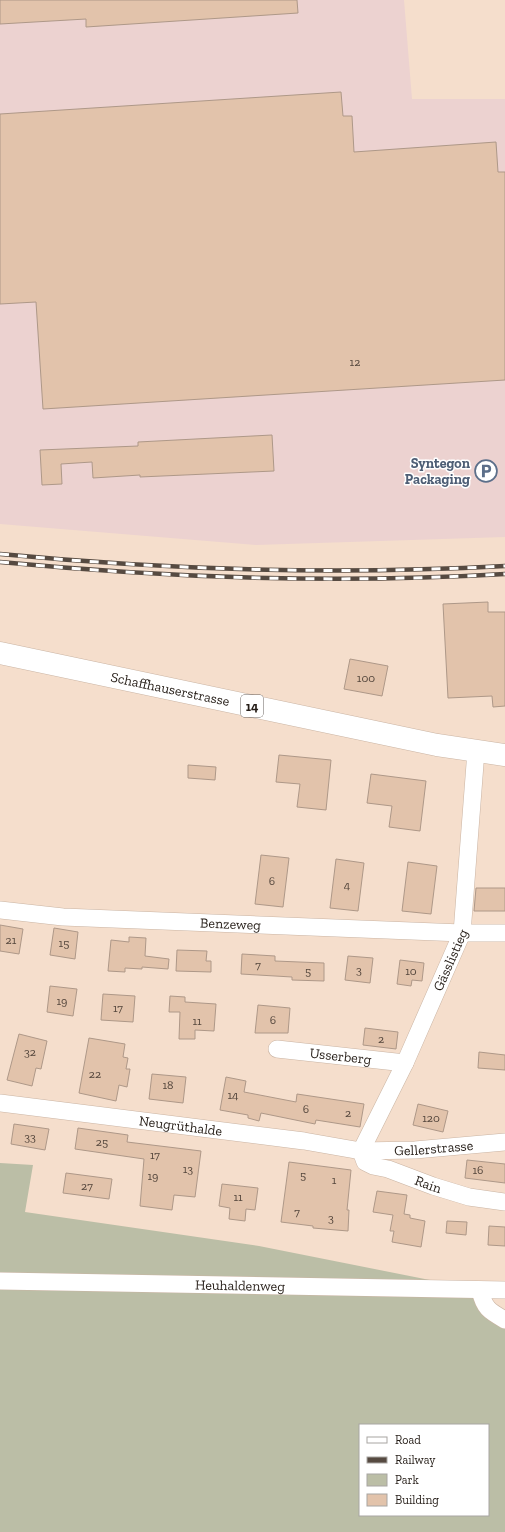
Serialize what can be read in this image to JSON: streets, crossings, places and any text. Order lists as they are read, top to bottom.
{
  "streets": {
    "main road": ["Schaffhauserstrasse", "14"],
    "street": [
      "Benzeweg",
      "Gässlistieg",
      "Usserberg",
      "Neugrüthalde",
      "Gellerstrasse",
      "Rain",
      "Heuhaldenweg"
    ]
  },
  "crossings": [
    ["Schaffhauserstrasse", "Gässlistieg"],
    ["Benzeweg", "Gässlistieg"],
    ["Gässlistieg", "Usserberg"],
    ["Gässlistieg", "Neugrüthalde"],
    ["Gässlistieg", "Gellerstrasse"],
    ["Gässlistieg", "Rain"],
    ["Neugrüthalde", "Gellerstrasse"],
    ["Neugrüthalde", "Rain"],
    ["Gellerstrasse", "Rain"]
  ],
  "places": {
    "parking": ["Syntegon Packaging"]
  },
  "house_numbers": [
    "12",
    "100",
    "6",
    "4",
    "21",
    "15",
    "7",
    "3",
    "5",
    "10",
    "19",
    "17",
    "6",
    "11",
    "2",
    "32",
    "22",
    "18",
    "14",
    "6",
    "2",
    "120",
    "33",
    "25",
    "17",
    "13",
    "16",
    "5",
    "19",
    "1",
    "27",
    "11",
    "7",
    "3"
  ],
  "legend": [
    "Road",
    "Railway",
    "Park",
    "Building"
  ]
}
